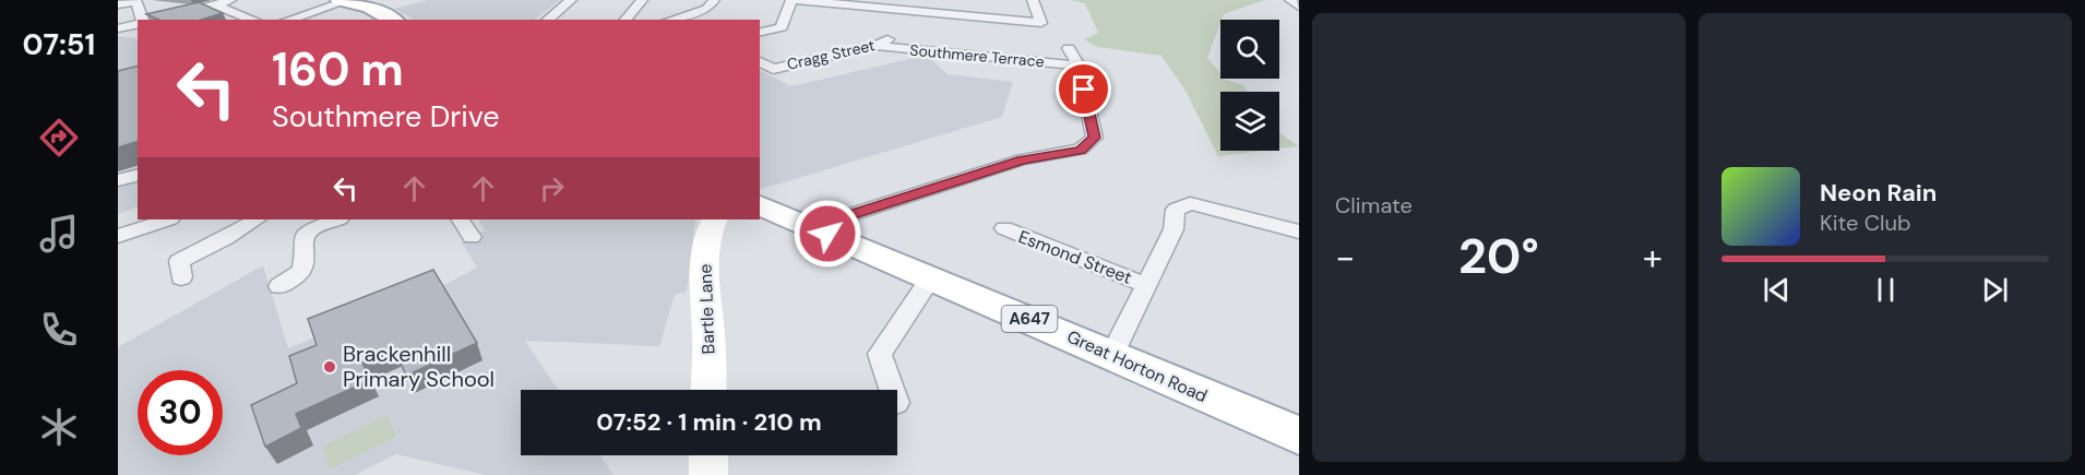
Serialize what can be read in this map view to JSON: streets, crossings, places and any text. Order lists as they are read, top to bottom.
{
  "streets": {
    "main road": ["A647", "Great Horton Road"],
    "street": [
      "Cragg Street",
      "Southmere Terrace",
      "Esmond Street",
      "Bartle Lane"
    ]
  },
  "crossings": [
    ["Cragg Street", "Southmere Terrace"]
  ],
  "places": ["Brackenhill Primary School"],
  "page": {
    "tabs": "07:51",
    "tile": "Climate",
    "turn": ["160 m", "Southmere Drive"],
    "song": ["Neon Rain", "Kite Club"],
    "heat": ["−", "20°", "+"],
    "limit": "30",
    "trip": "07:52 · 1 min · 210 m"
  }
}
